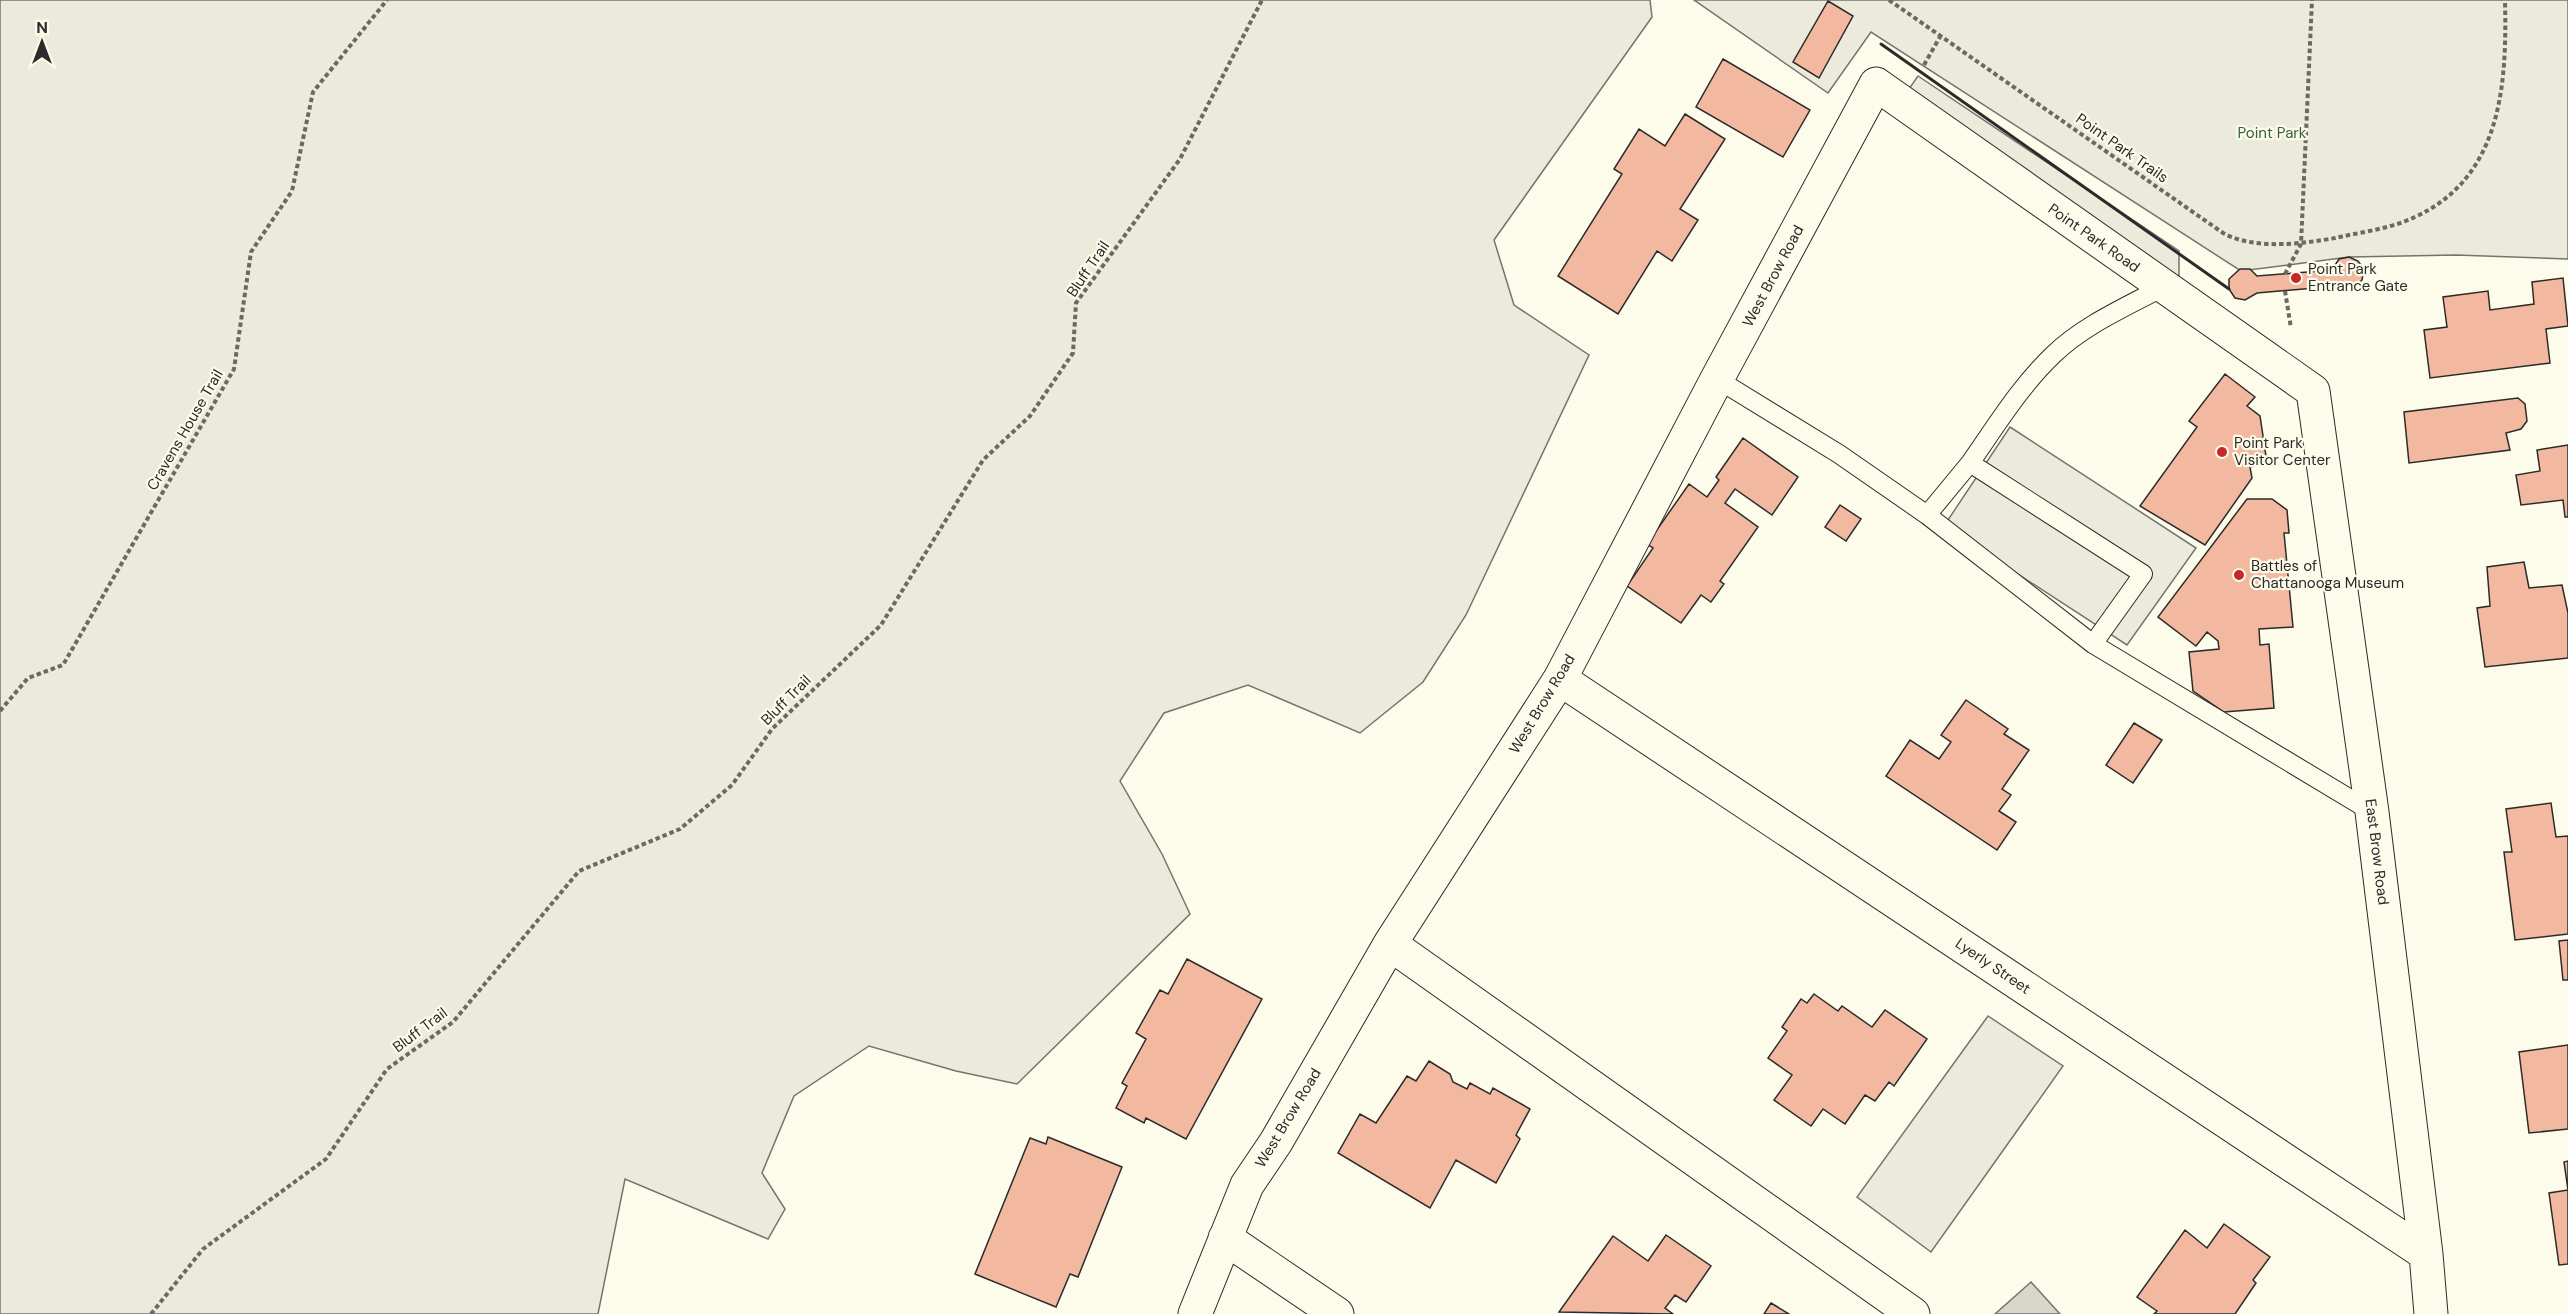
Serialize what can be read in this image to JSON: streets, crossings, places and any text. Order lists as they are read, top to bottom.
{
  "streets": {
    "street": [
      "Point Park Road",
      "West Brow Road",
      "East Brow Road",
      "Lyerly Street"
    ],
    "path": ["Point Park Trails", "Bluff Trail", "Cravens House Trail"]
  },
  "crossings": [
    ["Point Park Road", "West Brow Road"],
    ["Point Park Road", "East Brow Road"],
    ["West Brow Road", "Lyerly Street"],
    ["East Brow Road", "Lyerly Street"]
  ],
  "parks": ["Point Park"],
  "places": ["Point Park Entrance Gate", "Point Park Visitor Center", "Battles of Chattanooga Museum"],
  "north": "top"
}
